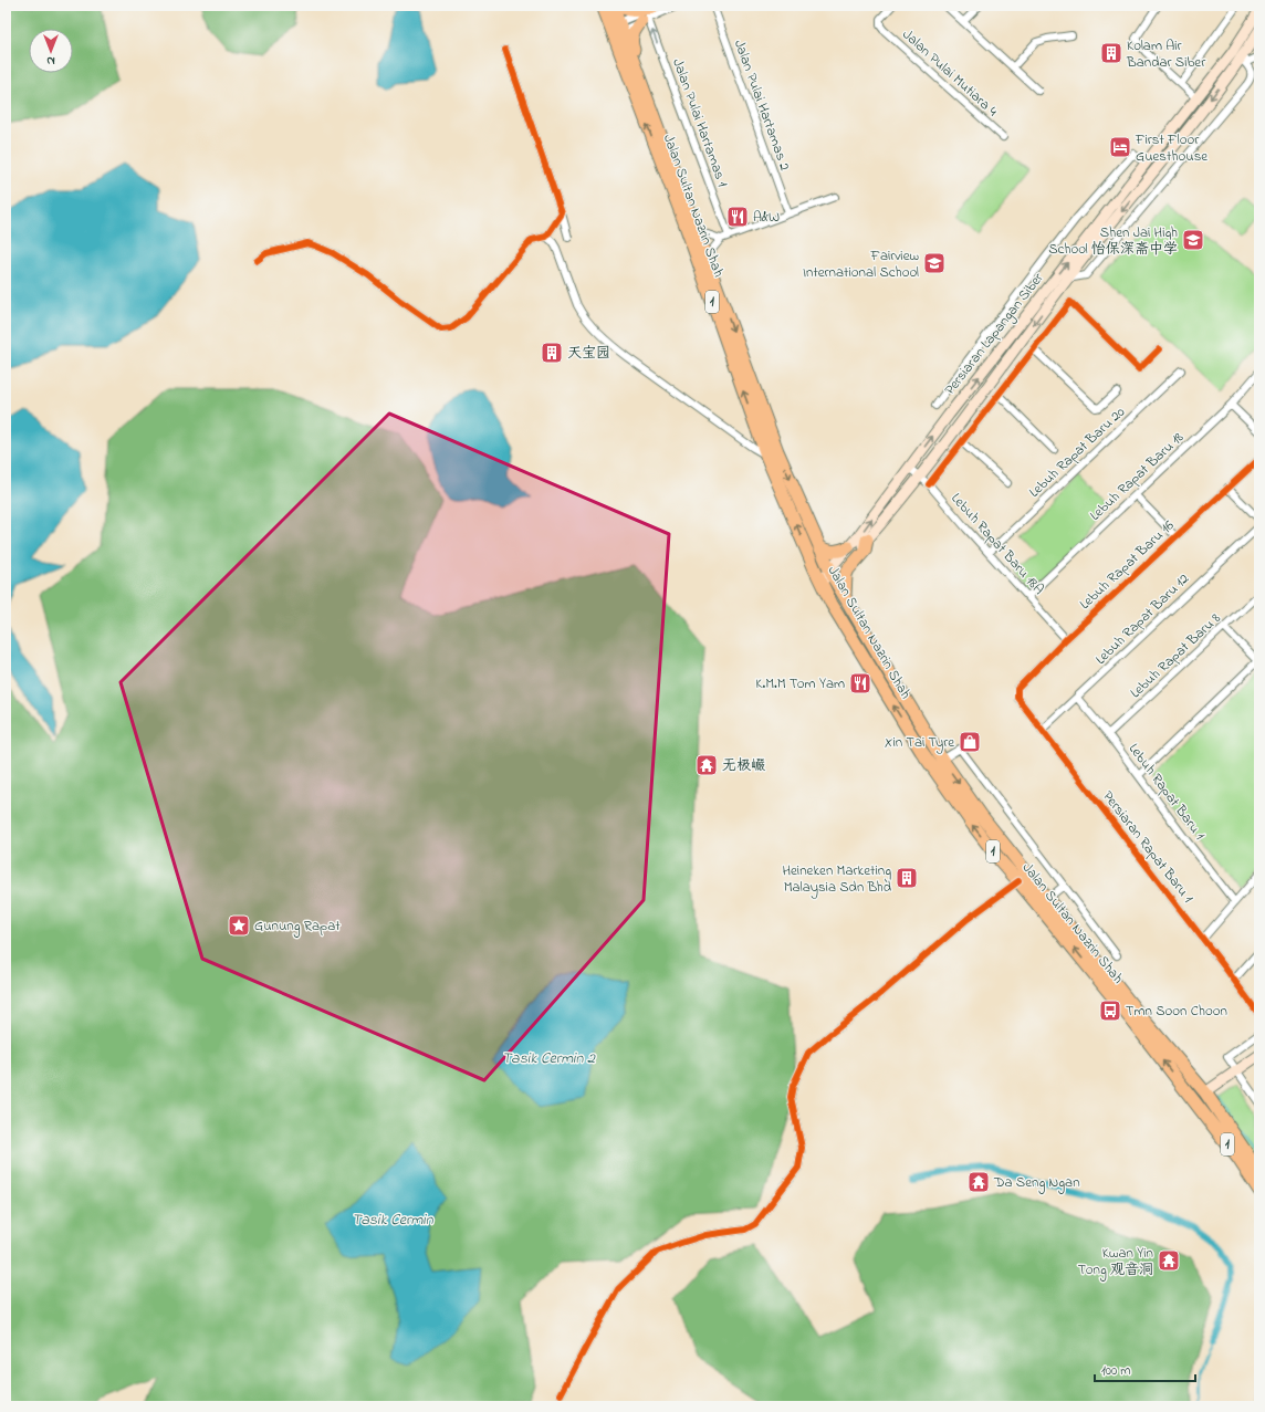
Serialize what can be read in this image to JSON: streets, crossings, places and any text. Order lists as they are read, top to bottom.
{
  "streets": {
    "highway": ["Jalan Sultan Nazrin Shah", "1"],
    "main road": ["Persiaran Lapangan Siber"],
    "street": [
      "Jalan Pulai Mutiara 4",
      "Jalan Pulai Hartamas 2",
      "Jalan Pulai Hartamas 1",
      "Lebuh Rapat Baru 20",
      "Lebuh Rapat Baru 18",
      "Lebuh Rapat Baru 18A",
      "Lebuh Rapat Baru 16",
      "Lebuh Rapat Baru 12",
      "Lebuh Rapat Baru 8",
      "Lebuh Rapat Baru 1",
      "Persiaran Rapat Baru 1"
    ]
  },
  "crossings": [
    ["Jalan Sultan Nazrin Shah", "Persiaran Lapangan Siber"],
    ["Persiaran Lapangan Siber", "Lebuh Rapat Baru 18A"],
    ["Lebuh Rapat Baru 20", "Lebuh Rapat Baru 18A"],
    ["Lebuh Rapat Baru 18", "Lebuh Rapat Baru 18A"],
    ["Lebuh Rapat Baru 18A", "Lebuh Rapat Baru 16"],
    ["Lebuh Rapat Baru 16", "Persiaran Rapat Baru 1"],
    ["Lebuh Rapat Baru 12", "Lebuh Rapat Baru 1"],
    ["Lebuh Rapat Baru 12", "Persiaran Rapat Baru 1"],
    ["Lebuh Rapat Baru 8", "Lebuh Rapat Baru 1"]
  ],
  "one_way": ["Jalan Pulai Hartamas 1"],
  "water": ["Tasik Cermin 2", "Tasik Cermin"],
  "places": {
    "building": ["Kolam Air Bandar Siber", "天宝园", "Heineken Marketing Malaysia Sdn Bhd"],
    "hotel": ["First Floor Guesthouse"],
    "restaurant": ["A&W", "K.M.M Tom Yam"],
    "school or university": ["Shen Jai High School 怡保深斋中学", "Fairview International School"],
    "shop": ["Xin Tai Tyre"],
    "temple": ["无极巗", "Da Seng Ngan", "Kwan Yin Tong 观音洞"],
    "place": ["Gunung Rapat"],
    "bus stop": ["Tmn Soon Choon"]
  },
  "scale_bar": "100 m",
  "north": "bottom"
}
